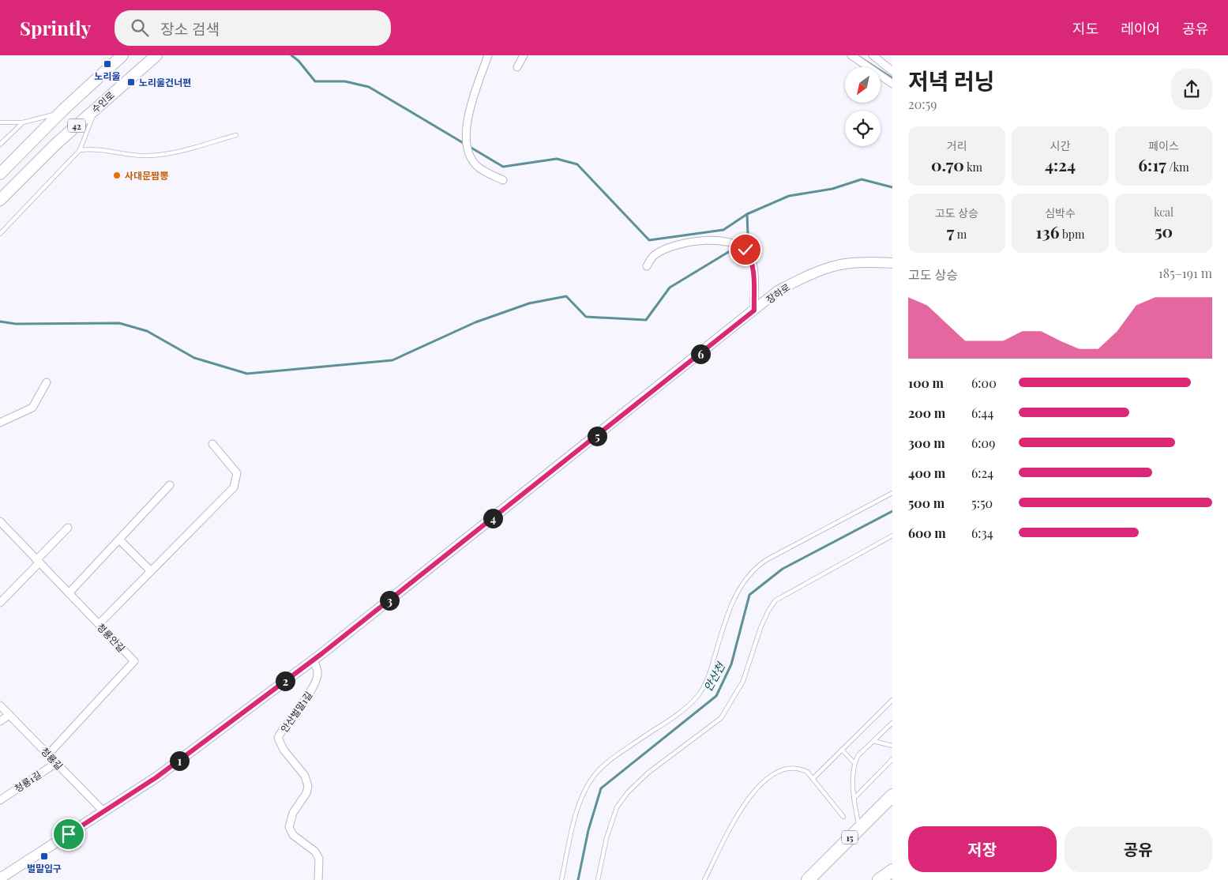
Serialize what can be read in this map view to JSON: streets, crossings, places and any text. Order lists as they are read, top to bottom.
{
  "streets": {
    "highway": ["15"],
    "main road": ["수인로", "42"],
    "street": [
      "장하로",
      "청룡안길",
      "안산벌말1길",
      "청룡길",
      "청룡1길"
    ]
  },
  "crossings": [
    ["장하로", "안산벌말1길"],
    ["장하로", "청룡길"],
    ["청룡안길", "청룡길"],
    ["청룡길", "청룡1길"]
  ],
  "water": ["안산천"],
  "places": {
    "transit": ["노리울", "노리울건너편", "벌말입구"],
    "other": ["사대문짬뽕"]
  },
  "north": "bottom left",
  "page": {
    "header": "Sprintly",
    "search": "장소 검색",
    "nav": ["지도", "레이어", "공유"],
    "heading": ["저녁 러닝", "20:59"],
    "stats": [
      ["거리", "0.70 km"],
      ["시간", "4:24"],
      ["페이스", "6:17 /km"],
      ["고도 상승", "7 m"],
      ["심박수", "136 bpm"],
      ["kcal", "50"]
    ],
    "chart": ["고도 상승", "185–191 m"],
    "pins": [
      "6",
      "5",
      "4",
      "3",
      "2",
      "1"
    ],
    "list": [
      {
        "name": "100 m",
        "note": "6:00"
      },
      {
        "name": "200 m",
        "note": "6:44"
      },
      {
        "name": "300 m",
        "note": "6:09"
      },
      {
        "name": "400 m",
        "note": "6:24"
      },
      {
        "name": "500 m",
        "note": "5:50"
      },
      {
        "name": "600 m",
        "note": "6:34"
      }
    ],
    "buttons": ["저장", "공유"]
  }
}
